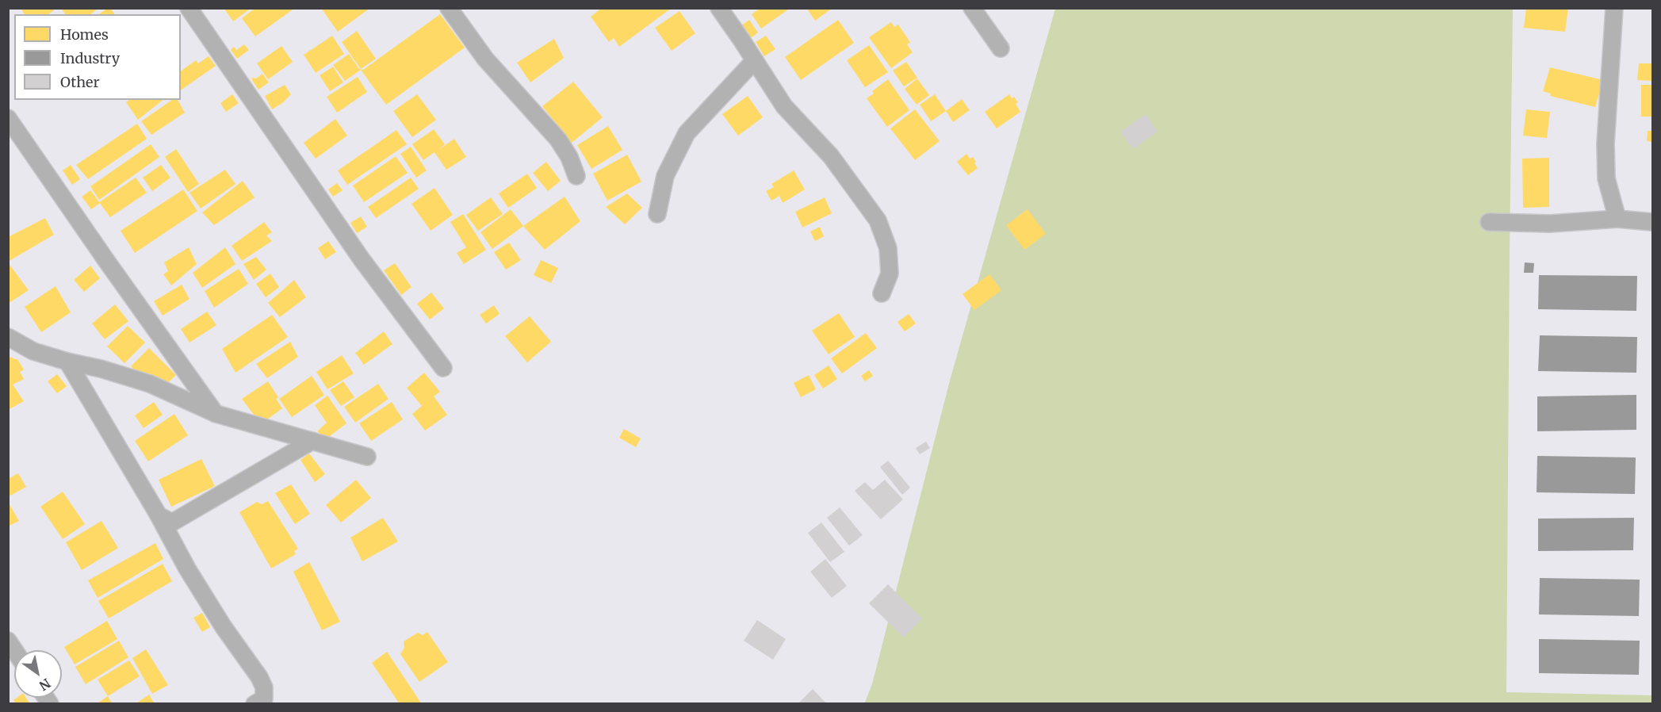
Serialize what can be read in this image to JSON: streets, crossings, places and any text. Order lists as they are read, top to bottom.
{
  "legend": ["Homes", "Industry", "Other"],
  "north": "bottom right"
}
